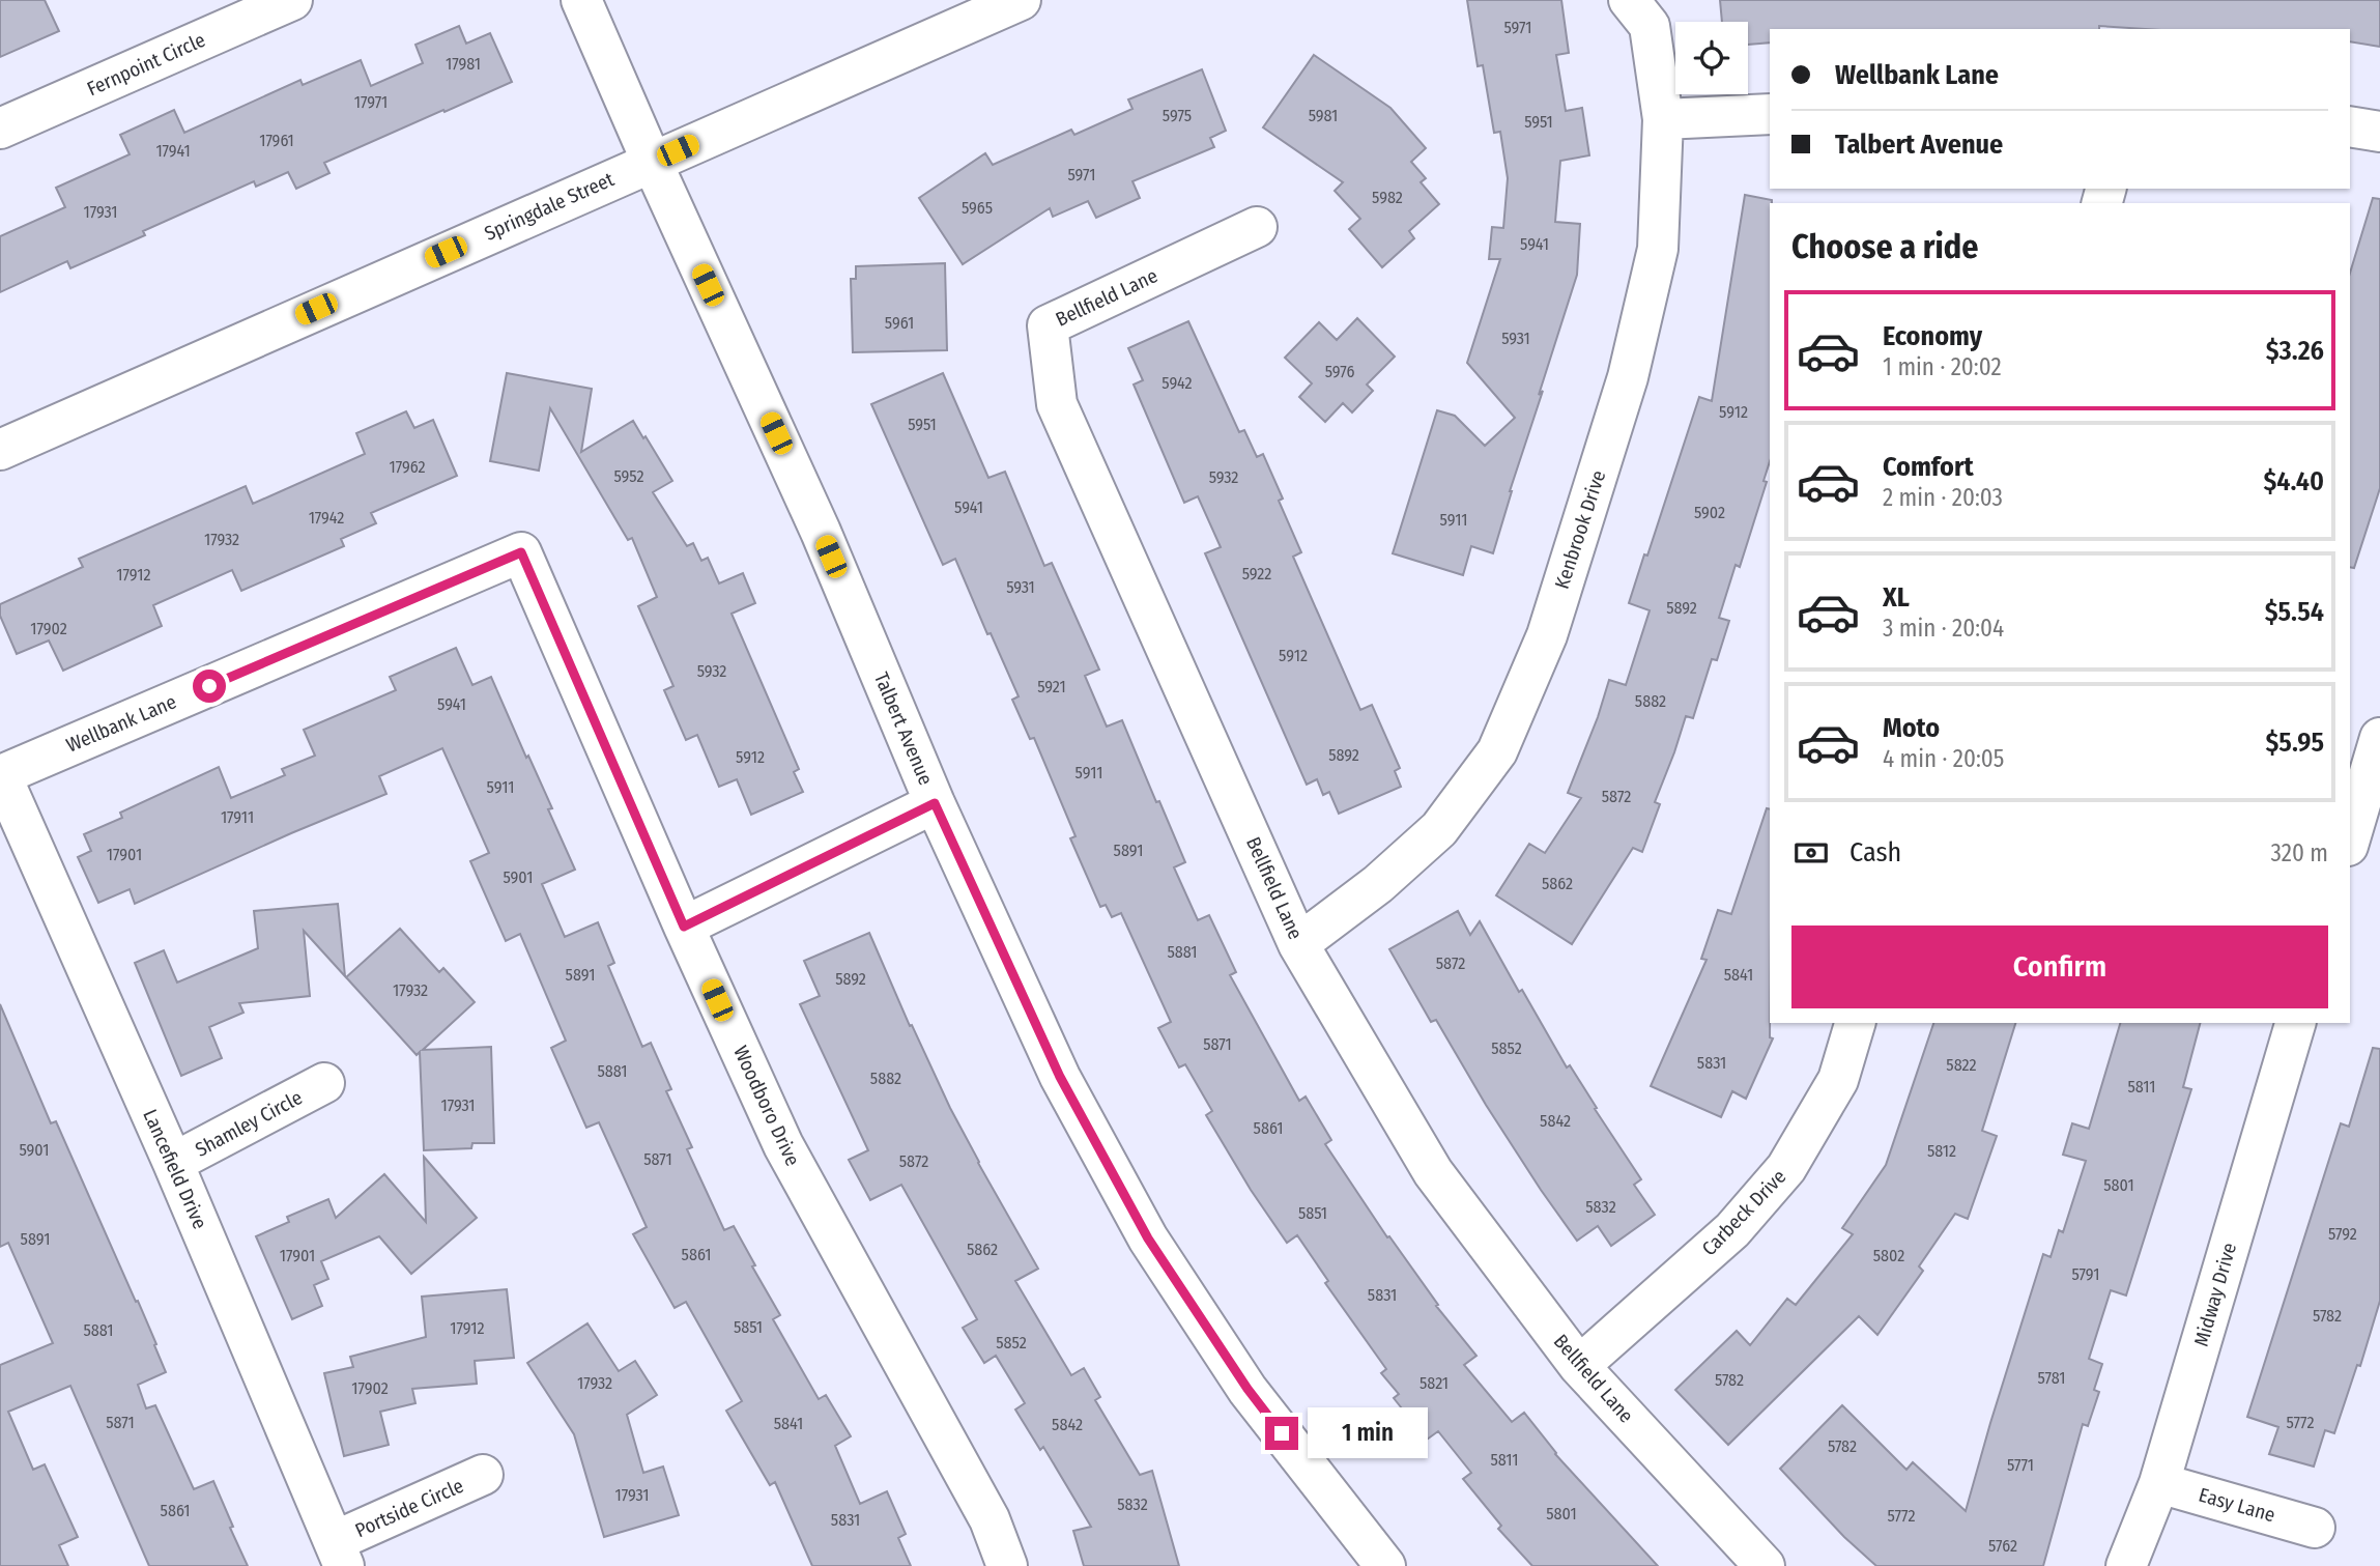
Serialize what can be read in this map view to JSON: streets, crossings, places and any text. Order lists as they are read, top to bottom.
{
  "streets": {
    "street": [
      "Fernpoint Circle",
      "Springdale Street",
      "Bellfield Lane",
      "Kenbrook Drive",
      "Wellbank Lane",
      "Talbert Avenue",
      "Woodboro Drive",
      "Shamley Circle",
      "Lancefield Drive",
      "Carbeck Drive",
      "Midway Drive",
      "Easy Lane",
      "Portside Circle"
    ]
  },
  "crossings": [
    ["Springdale Street", "Talbert Avenue"],
    ["Bellfield Lane", "Kenbrook Drive"],
    ["Bellfield Lane", "Carbeck Drive"],
    ["Wellbank Lane", "Woodboro Drive"],
    ["Wellbank Lane", "Lancefield Drive"],
    ["Shamley Circle", "Lancefield Drive"],
    ["Lancefield Drive", "Portside Circle"],
    ["Midway Drive", "Easy Lane"]
  ],
  "house_numbers": [
    "5971",
    "17981",
    "17971",
    "5975",
    "5981",
    "5951",
    "17961",
    "17941",
    "5971",
    "5982",
    "5965",
    "17931",
    "5941",
    "5961",
    "5931",
    "5976",
    "5942",
    "5912",
    "5951",
    "17962",
    "5952",
    "5932",
    "5941",
    "5902",
    "17942",
    "5911",
    "17932",
    "5922",
    "17912",
    "5931",
    "5892",
    "17902",
    "5912",
    "5932",
    "5921",
    "5882",
    "5941",
    "5892",
    "5912",
    "5911",
    "5911",
    "5872",
    "17911",
    "5891",
    "17901",
    "5901",
    "5862",
    "5881",
    "5872",
    "5891",
    "5841",
    "5892",
    "17932",
    "5871",
    "5852",
    "5831",
    "5822",
    "5881",
    "5882",
    "5811",
    "17931",
    "5842",
    "5861",
    "5901",
    "5812",
    "5871",
    "5872",
    "5801",
    "5832",
    "5851",
    "5792",
    "5891",
    "5862",
    "5861",
    "17901",
    "5802",
    "5791",
    "5831",
    "5782",
    "5851",
    "17912",
    "5881",
    "5852",
    "5781",
    "5782",
    "17932",
    "5821",
    "17902",
    "5871",
    "5772",
    "5841",
    "5842",
    "5782",
    "5811",
    "5771",
    "17931",
    "5832",
    "5861",
    "5801",
    "5772",
    "5831",
    "5762"
  ],
  "page": {
    "banner": ["Wellbank Lane", "Talbert Avenue"],
    "heading": "Choose a ride",
    "list": [
      {
        "name": "Economy",
        "note": "1 min · 20:02",
        "value": "$3.26"
      },
      {
        "name": "Comfort",
        "note": "2 min · 20:03",
        "value": "$4.40"
      },
      {
        "name": "XL",
        "note": "3 min · 20:04",
        "value": "$5.54"
      },
      {
        "name": "Moto",
        "note": "4 min · 20:05",
        "value": "$5.95"
      }
    ],
    "pay": ["Cash", "320 m"],
    "buttons": "Confirm",
    "bubble": "1 min"
  }
}
